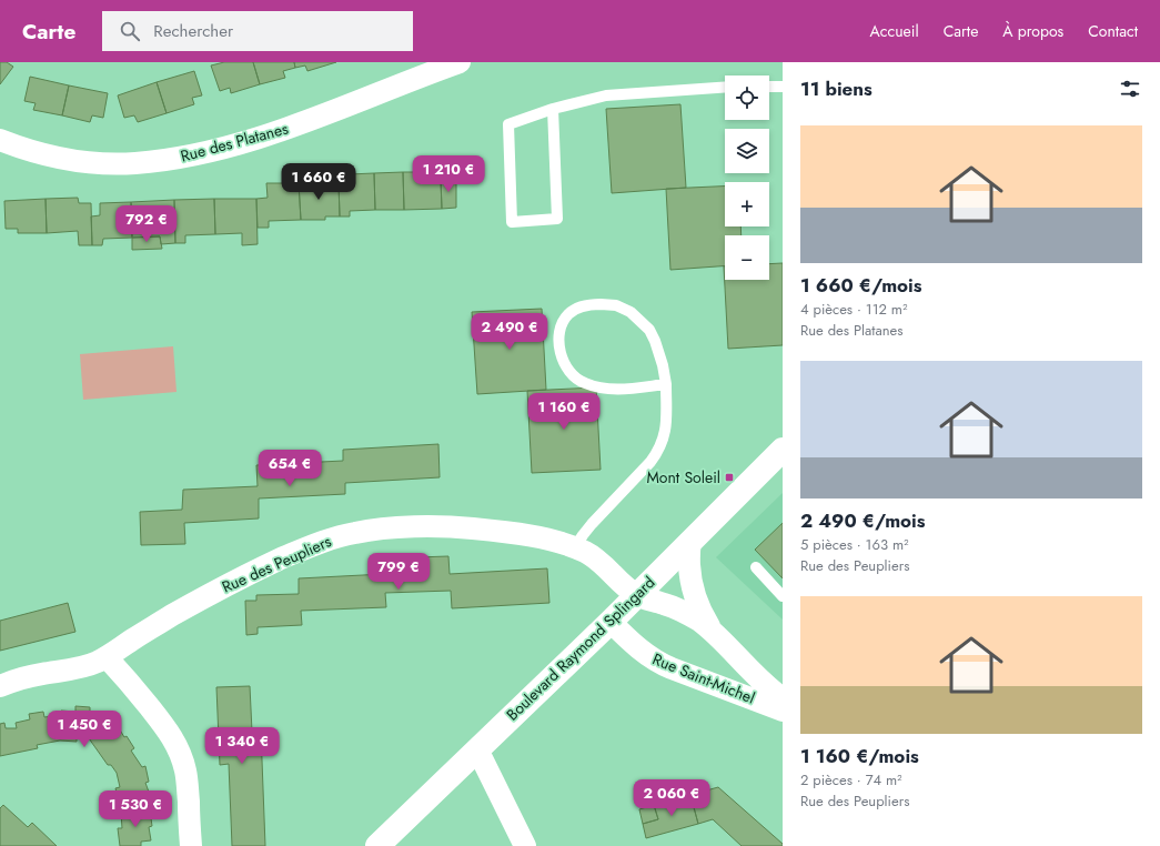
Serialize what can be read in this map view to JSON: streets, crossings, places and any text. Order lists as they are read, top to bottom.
{
  "streets": {
    "main road": ["Boulevard Raymond Splingard"],
    "street": ["Rue des Platanes", "Rue des Peupliers", "Rue Saint-Michel"]
  },
  "crossings": [
    ["Rue des Peupliers", "Boulevard Raymond Splingard"],
    ["Rue des Peupliers", "Rue Saint-Michel"],
    ["Boulevard Raymond Splingard", "Rue Saint-Michel"]
  ],
  "places": {
    "transit": ["Mont Soleil"]
  },
  "page": {
    "header": "Carte",
    "search": "Rechercher",
    "nav": [
      "Accueil",
      "Carte",
      "À propos",
      "Contact"
    ],
    "heading": "11 biens",
    "map_buttons": ["+", "−"],
    "list": [
      {
        "name": "1 660 €/mois",
        "note": "4 pièces · 112 m² · Rue des Platanes"
      },
      {
        "name": "2 490 €/mois",
        "note": "5 pièces · 163 m² · Rue des Peupliers"
      },
      {
        "name": "1 160 €/mois",
        "note": "2 pièces · 74 m² · Rue des Peupliers"
      }
    ],
    "price": [
      "1 210 €",
      "1 660 €",
      "792 €",
      "2 490 €",
      "1 160 €",
      "654 €",
      "799 €",
      "1 450 €",
      "1 340 €",
      "2 060 €",
      "1 530 €"
    ]
  }
}
